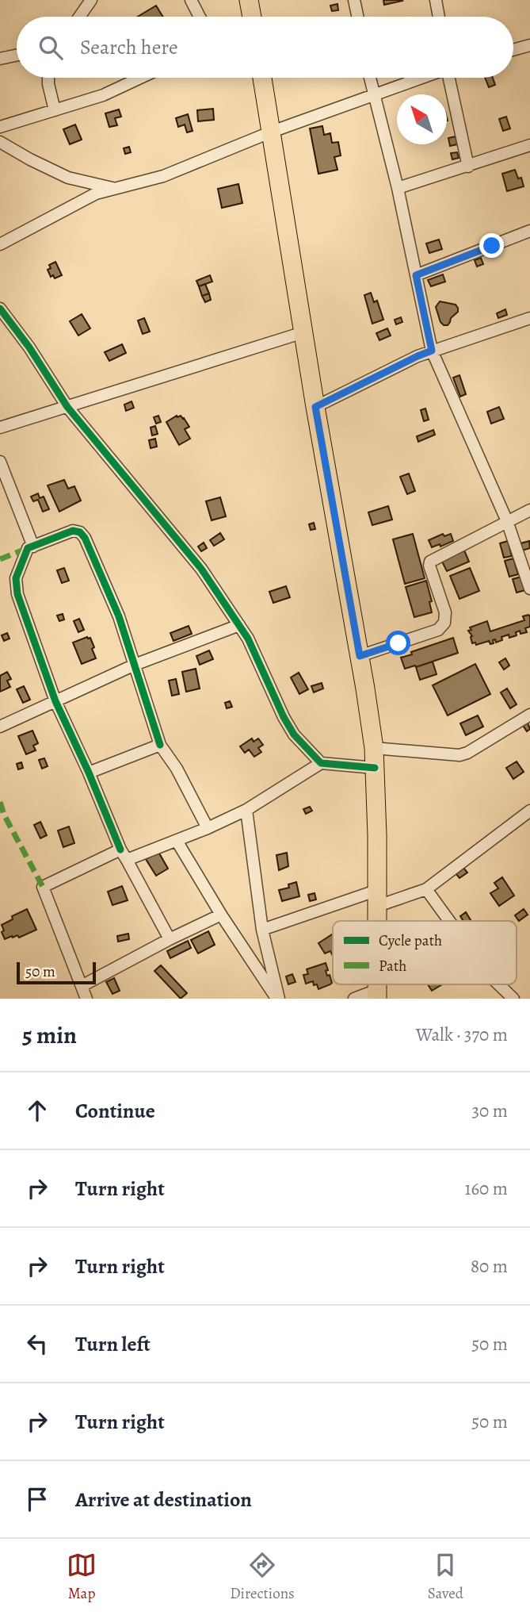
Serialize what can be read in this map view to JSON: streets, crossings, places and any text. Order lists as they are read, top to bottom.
{
  "legend": ["Cycle path", "Path"],
  "scale_bar": "50 m",
  "north": "top left",
  "page": {
    "search": "Search here",
    "scale": "50 m",
    "heading": ["5 min", "Walk · 370 m"],
    "list": [
      ["Continue", "30 m"],
      ["Turn right", "160 m"],
      ["Turn right", "80 m"],
      ["Turn left", "50 m"],
      ["Turn right", "50 m"],
      "Arrive at destination"
    ],
    "nav": ["Map", "Directions", "Saved"]
  }
}
